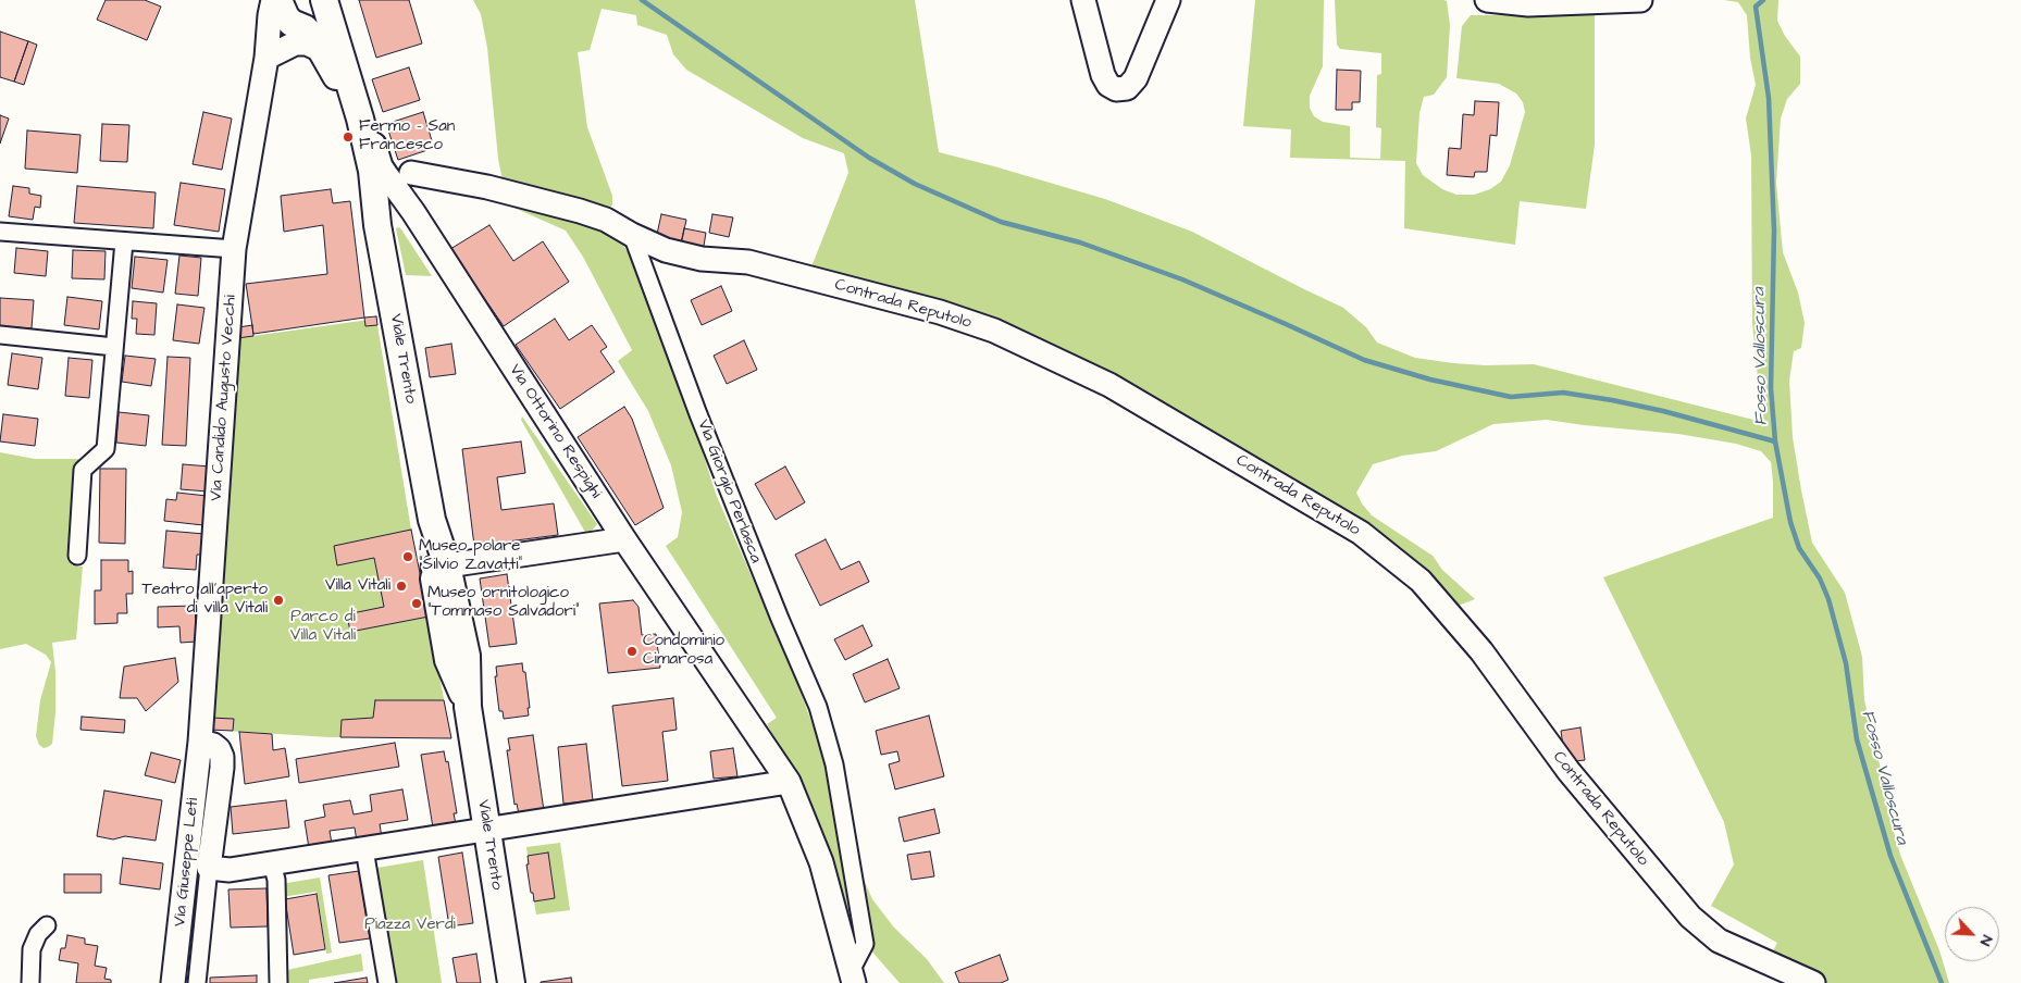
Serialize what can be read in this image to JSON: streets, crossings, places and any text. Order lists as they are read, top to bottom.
{
  "streets": {
    "main road": ["Viale Trento"],
    "street": [
      "Contrada Reputolo",
      "Via Candido Augusto Vecchi",
      "Via Ottorino Respighi",
      "Via Giorgio Perlasca",
      "Via Giuseppe Leti"
    ]
  },
  "crossings": [
    ["Contrada Reputolo", "Via Giorgio Perlasca"],
    ["Viale Trento", "Via Ottorino Respighi"],
    ["Via Candido Augusto Vecchi", "Via Giuseppe Leti"],
    ["Via Ottorino Respighi", "Via Giorgio Perlasca"]
  ],
  "water": ["Fosso Valloscura"],
  "parks": ["Parco di Villa Vitali", "Piazza Verdi"],
  "places": [
    "Fermo - San Francesco",
    "Museo polare \"Silvio Zavatti\"",
    "Villa Vitali",
    "Teatro all'aperto di villa Vitali",
    "Museo ornitologico \"Tommaso Salvadori\"",
    "Condominio Cimarosa"
  ],
  "north": "bottom right"
}
